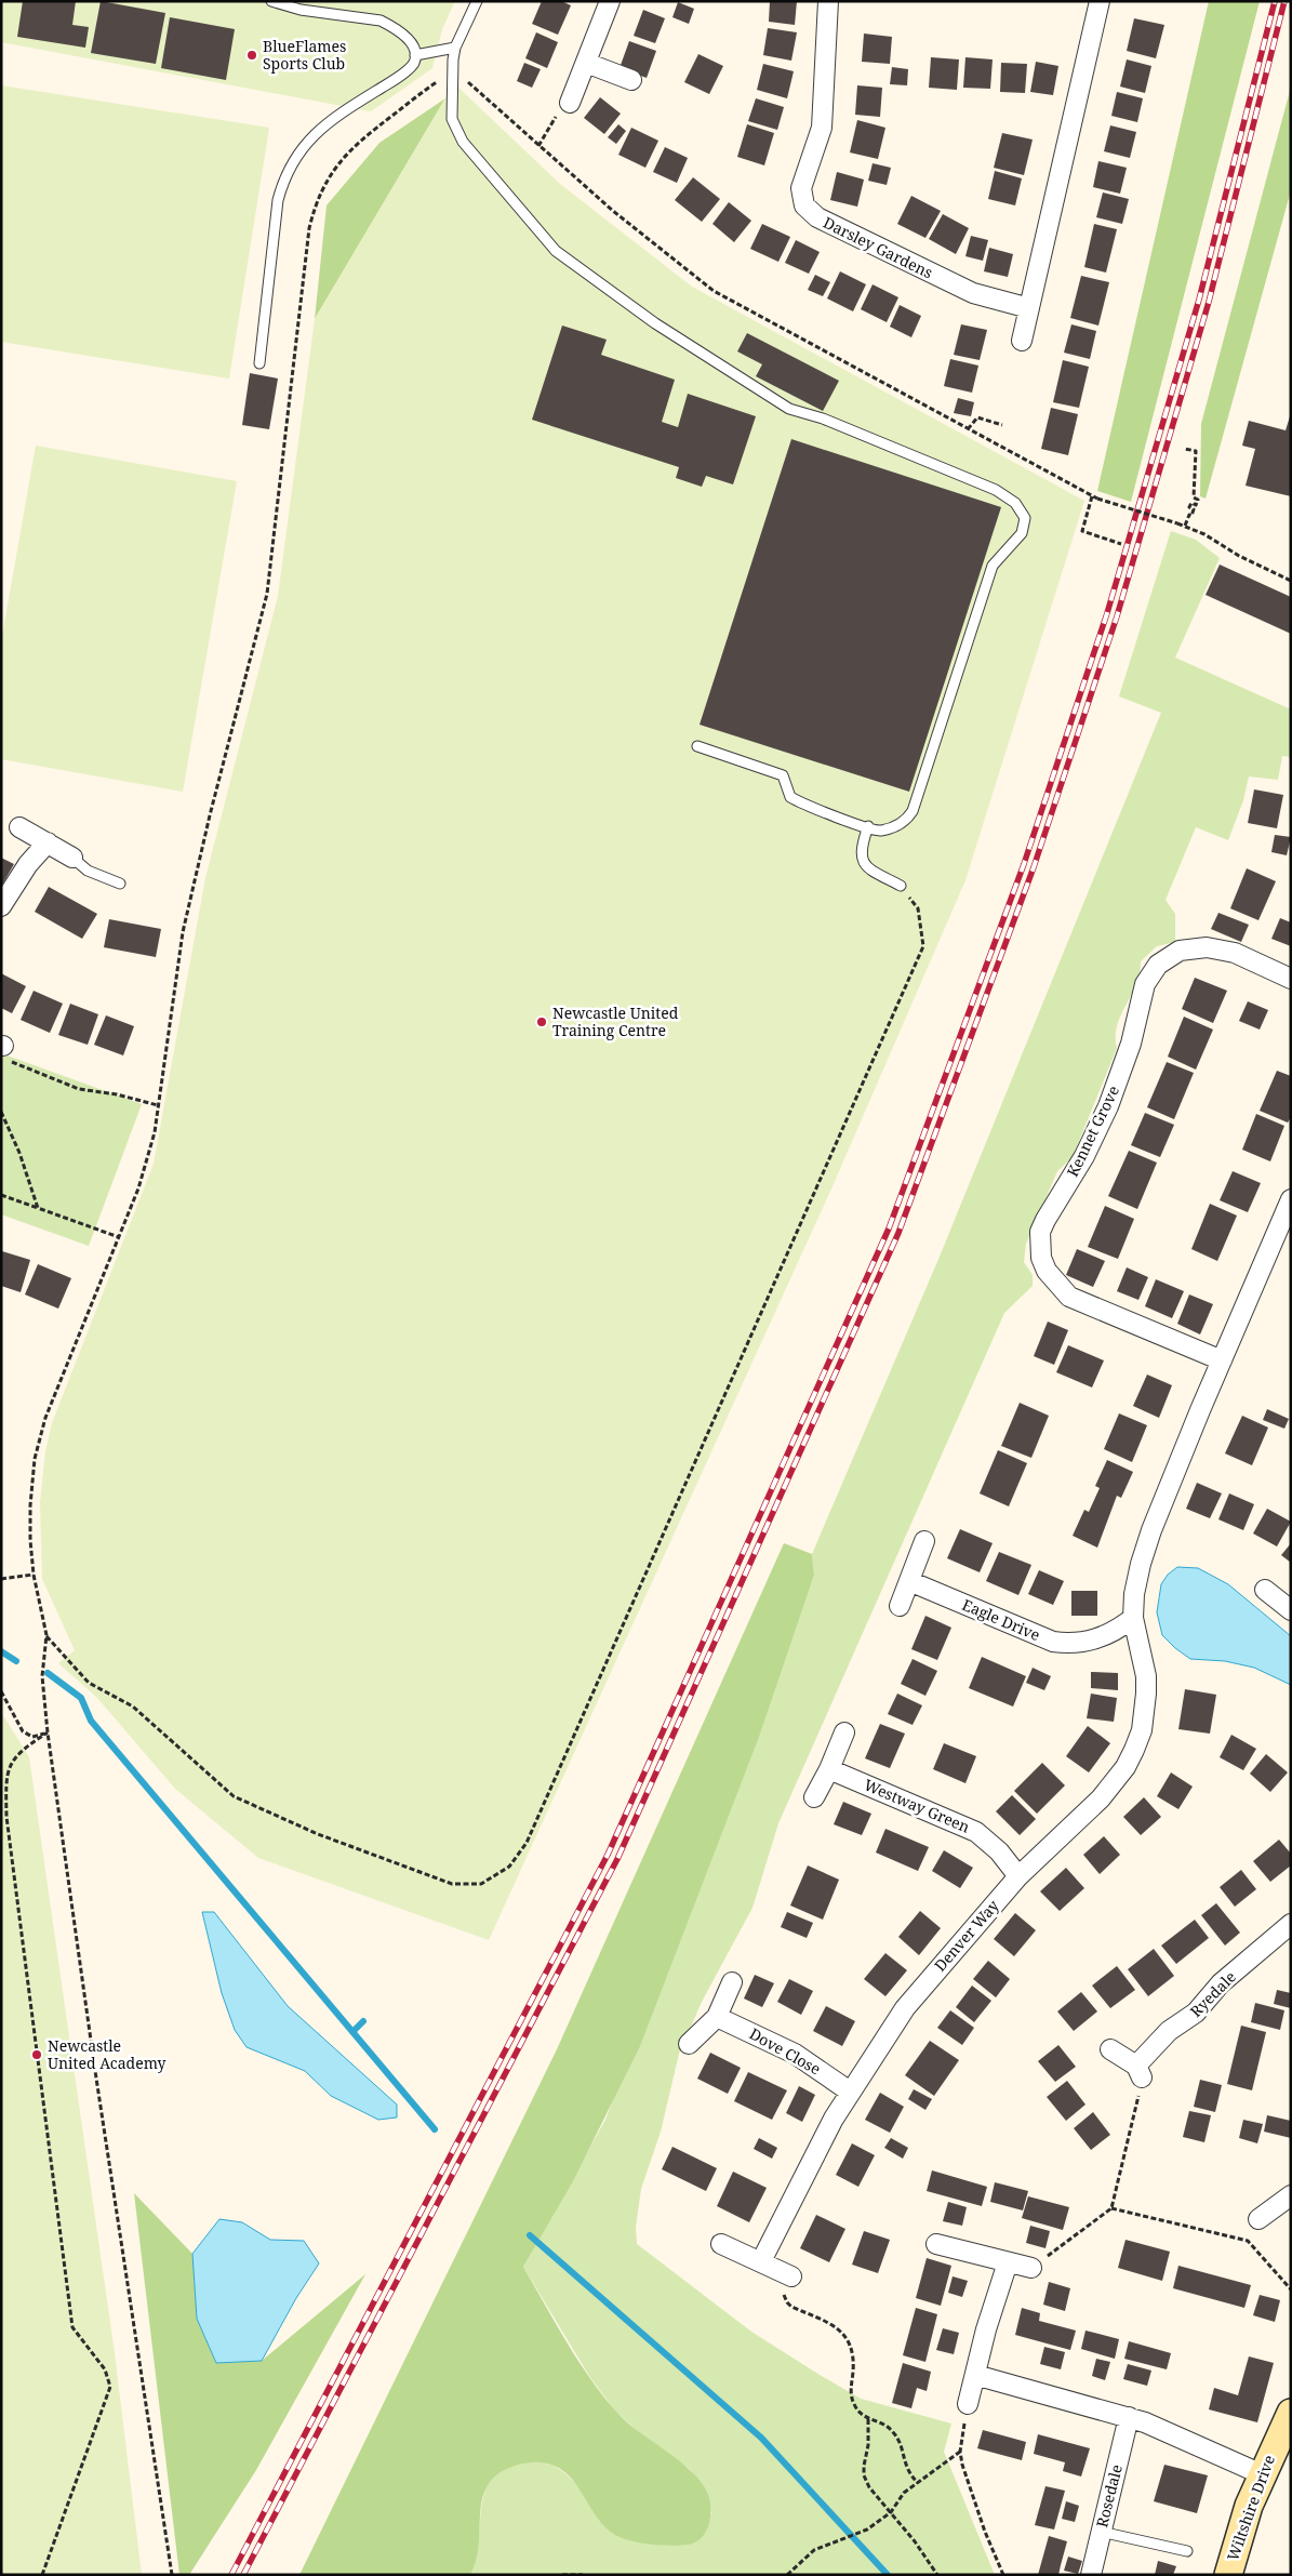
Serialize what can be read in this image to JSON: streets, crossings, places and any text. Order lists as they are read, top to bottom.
{
  "streets": {
    "street": [
      "Darsley Gardens",
      "Kennet Grove",
      "Eagle Drive",
      "Westway Green",
      "Denver Way",
      "Ryedale",
      "Dove Close",
      "Rosedale",
      "Wiltshire Drive"
    ]
  },
  "crossings": [
    ["Kennet Grove", "Denver Way"],
    ["Eagle Drive", "Denver Way"],
    ["Westway Green", "Denver Way"],
    ["Denver Way", "Dove Close"]
  ],
  "places": ["BlueFlames Sports Club", "Newcastle United Training Centre", "Newcastle United Academy"]
}
